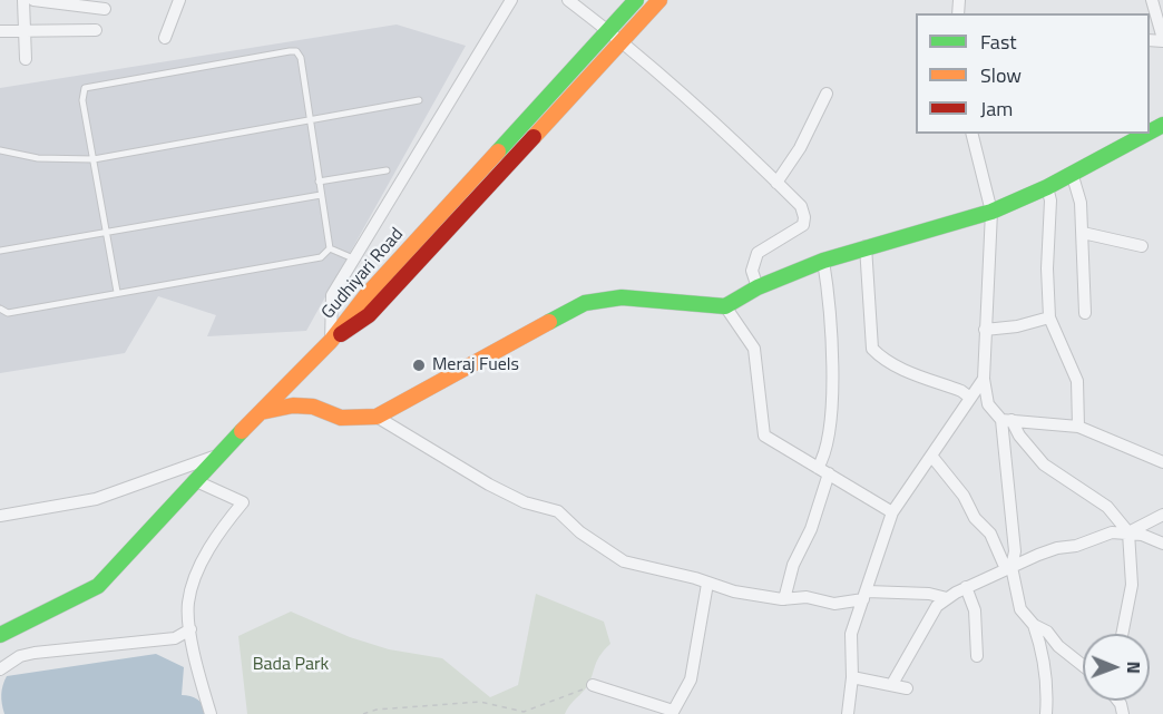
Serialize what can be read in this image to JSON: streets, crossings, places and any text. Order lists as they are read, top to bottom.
{
  "streets": {
    "street": ["Gudhiyari Road"]
  },
  "parks": ["Bada Park"],
  "places": ["Meraj Fuels"],
  "legend": ["Fast", "Slow", "Jam"],
  "north": "right"
}
